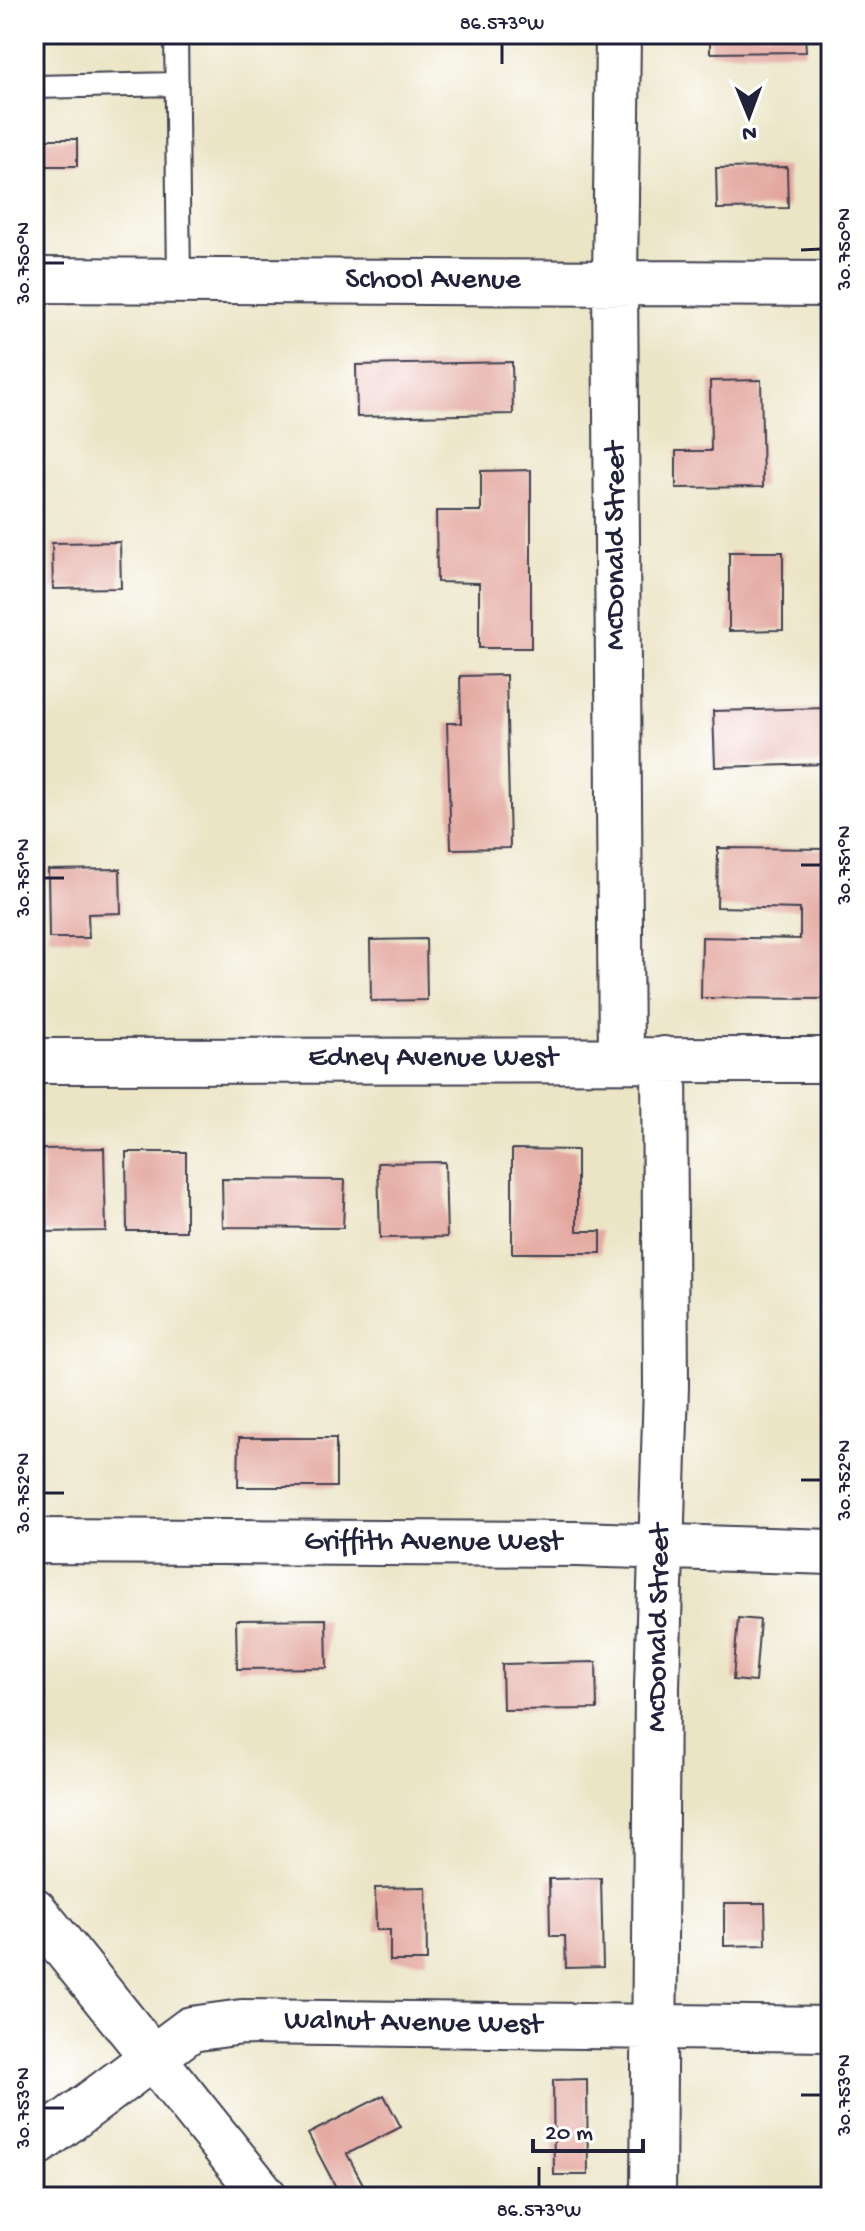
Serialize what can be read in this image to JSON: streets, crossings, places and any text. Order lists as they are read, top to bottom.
{
  "streets": {
    "street": [
      "School Avenue",
      "McDonald Street",
      "Edney Avenue West",
      "Griffith Avenue West",
      "Walnut Avenue West"
    ]
  },
  "crossings": [
    ["School Avenue", "McDonald Street"],
    ["McDonald Street", "Edney Avenue West"],
    ["McDonald Street", "Griffith Avenue West"],
    ["McDonald Street", "Walnut Avenue West"]
  ],
  "scale_bar": "20 m",
  "north": "bottom",
  "coordinates": [
    "86.573°W",
    "30.750°N",
    "30.751°N",
    "30.752°N",
    "30.753°N"
  ]
}
